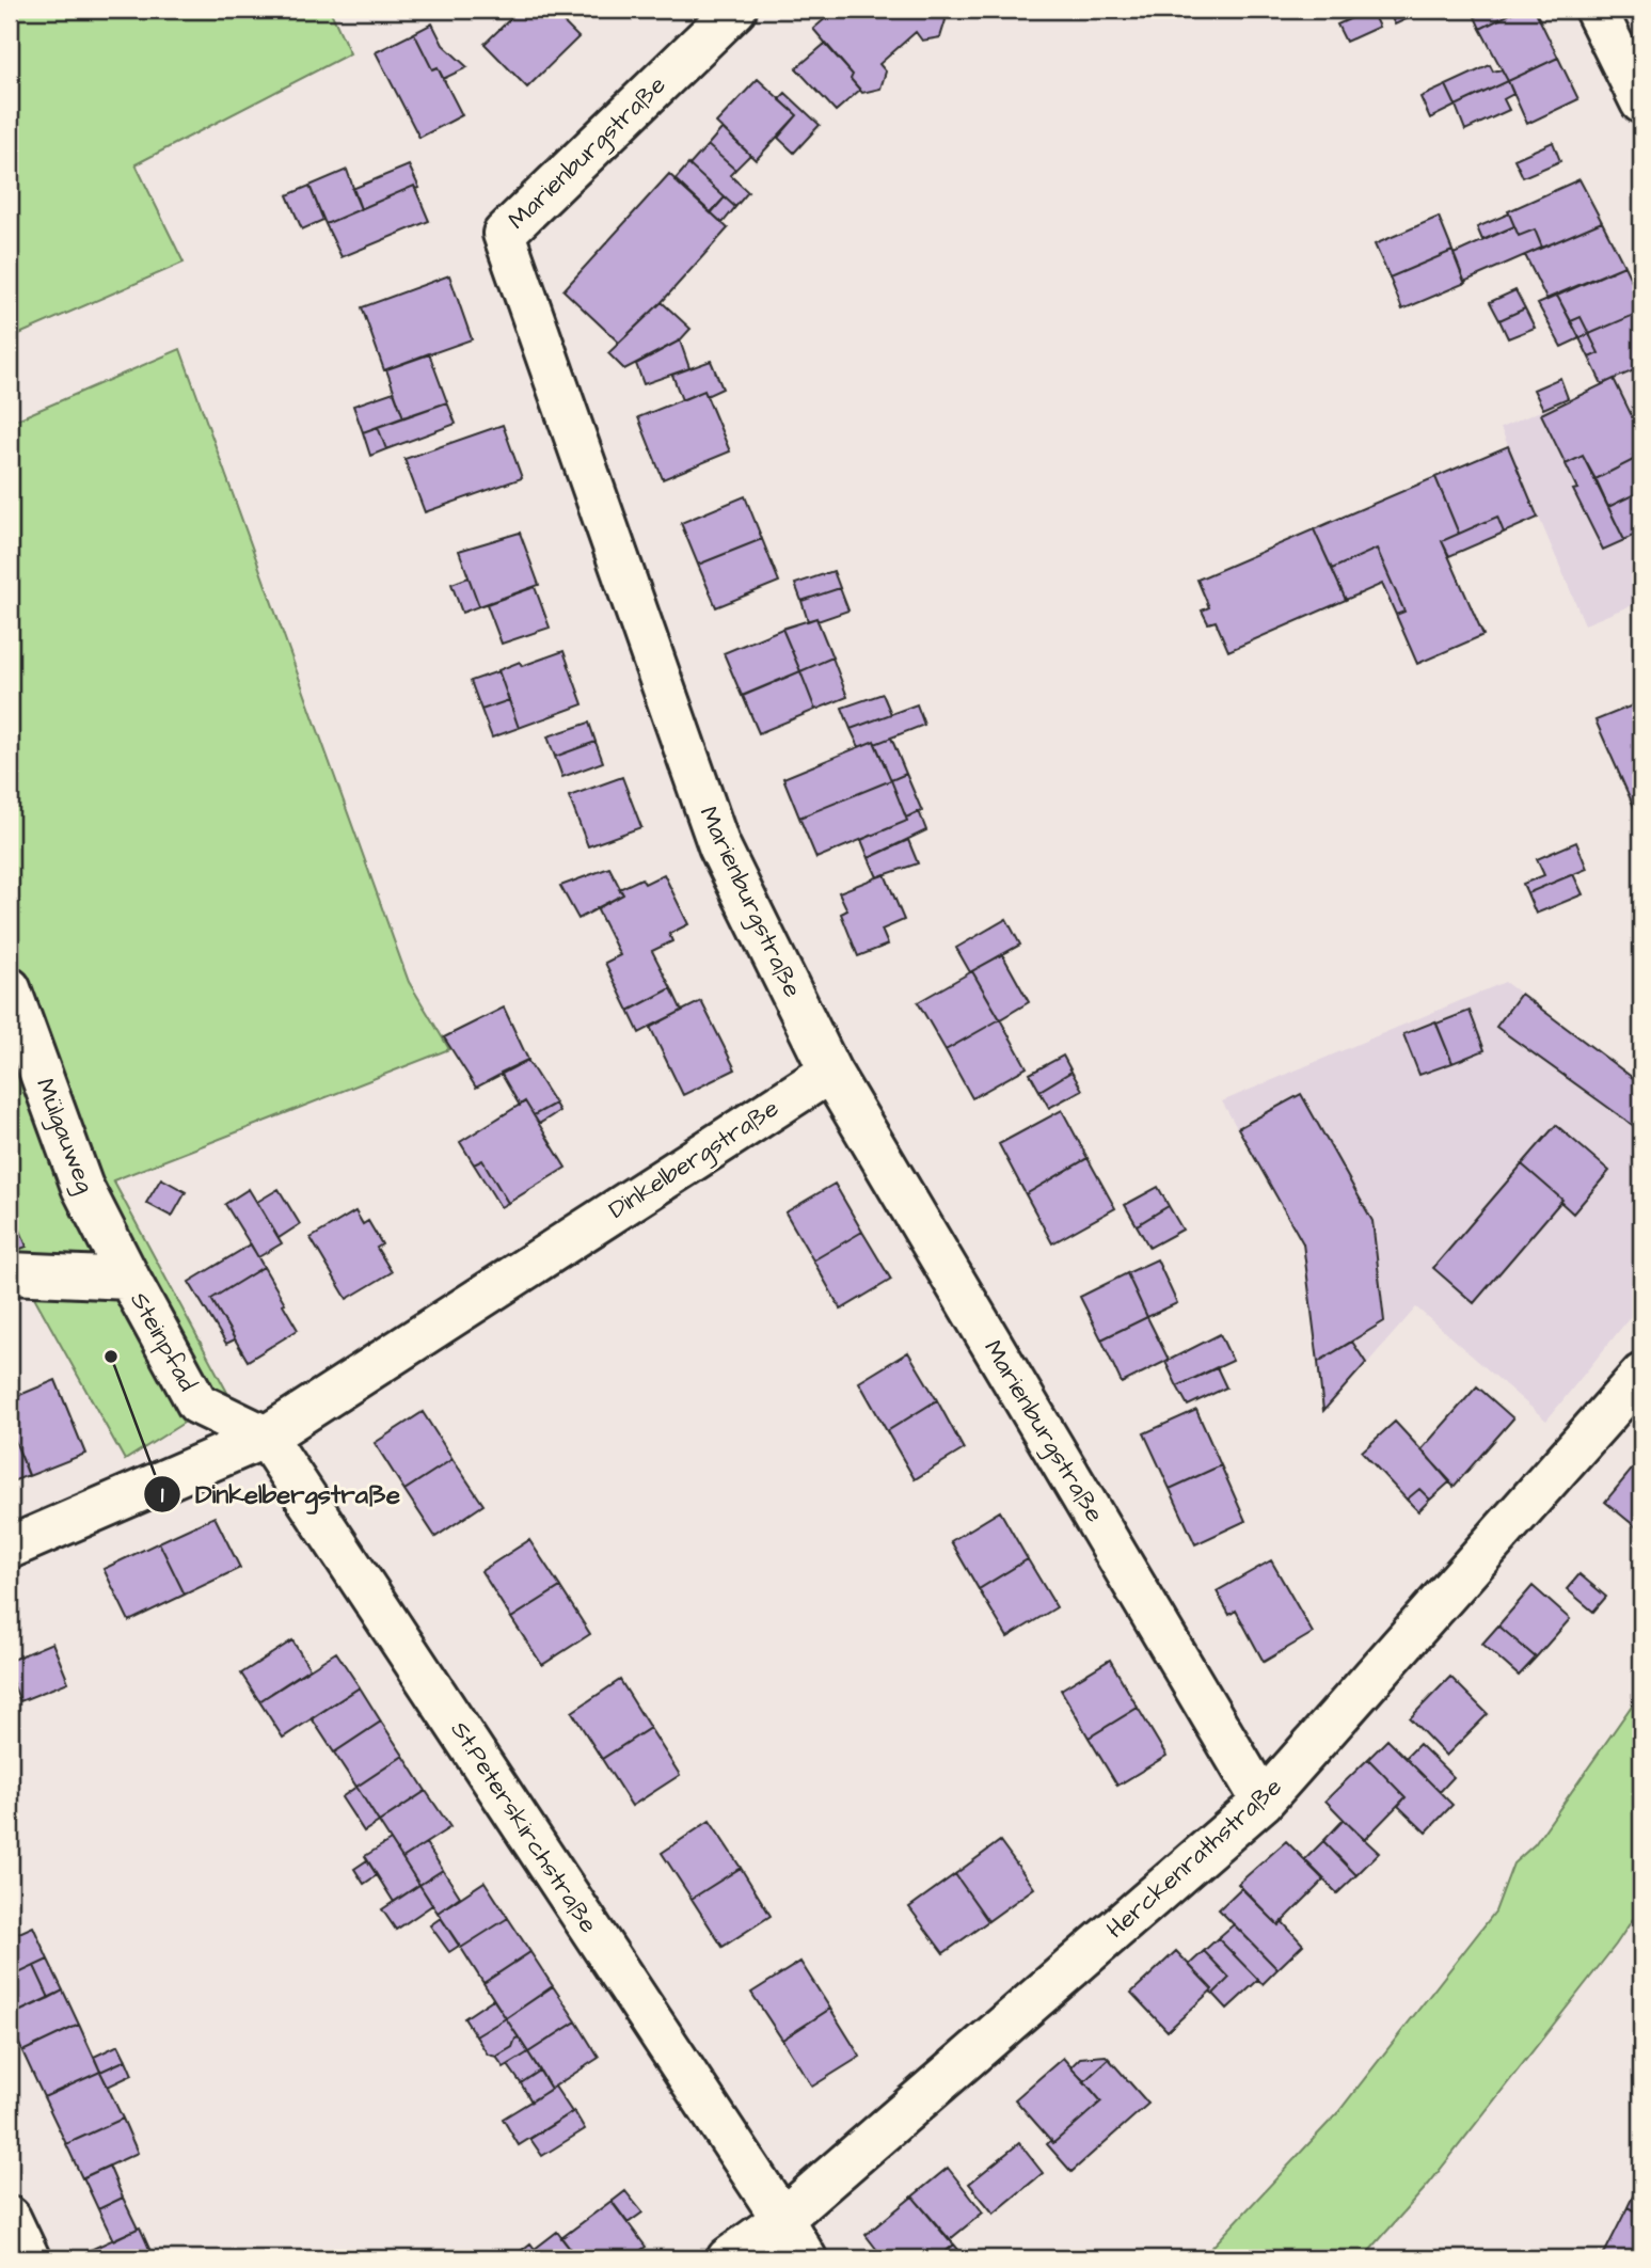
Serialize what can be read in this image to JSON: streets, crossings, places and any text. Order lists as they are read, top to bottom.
{
  "streets": {
    "street": [
      "Marienburgstraße",
      "Mülgauweg",
      "Dinkelbergstraße",
      "Steinpfad",
      "St.Peterskirchstraße",
      "Herckenrathstraße"
    ]
  },
  "crossings": [
    ["Marienburgstraße", "Dinkelbergstraße"],
    ["Marienburgstraße", "Herckenrathstraße"],
    ["Mülgauweg", "Steinpfad"],
    ["Dinkelbergstraße", "Steinpfad"],
    ["Dinkelbergstraße", "St.Peterskirchstraße"],
    ["Steinpfad", "St.Peterskirchstraße"],
    ["St.Peterskirchstraße", "Herckenrathstraße"]
  ],
  "places": ["Dinkelbergstraße"]
}
